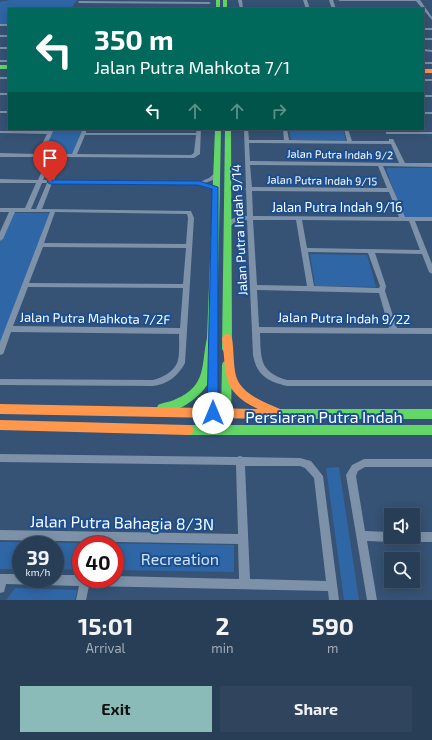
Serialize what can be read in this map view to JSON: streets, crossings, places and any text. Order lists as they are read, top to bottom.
{
  "streets": {
    "main road": ["Persiaran Putra Indah"],
    "street": [
      "Jalan Putra Indah 9/2",
      "Jalan Putra Indah 9/15",
      "Jalan Putra Indah 9/16",
      "Jalan Putra Indah 9/14",
      "Jalan Putra Mahkota 7/2F",
      "Jalan Putra Indah 9/22",
      "Jalan Putra Bahagia 8/3N"
    ]
  },
  "crossings": [
    ["Jalan Putra Indah 9/2", "Jalan Putra Indah 9/15"],
    ["Jalan Putra Indah 9/2", "Jalan Putra Indah 9/14"],
    ["Jalan Putra Indah 9/15", "Jalan Putra Indah 9/14"],
    ["Jalan Putra Indah 9/16", "Jalan Putra Indah 9/14"],
    ["Jalan Putra Indah 9/14", "Jalan Putra Indah 9/22"]
  ],
  "parks": ["Recreation"],
  "page": {
    "turn": ["350 m", "Jalan Putra Mahkota 7/1"],
    "speed": "39 km/h",
    "limit": "40",
    "eta": [
      "15:01",
      "Arrival",
      "2",
      "min",
      "590",
      "m"
    ],
    "buttons": ["Exit", "Share"]
  }
}
